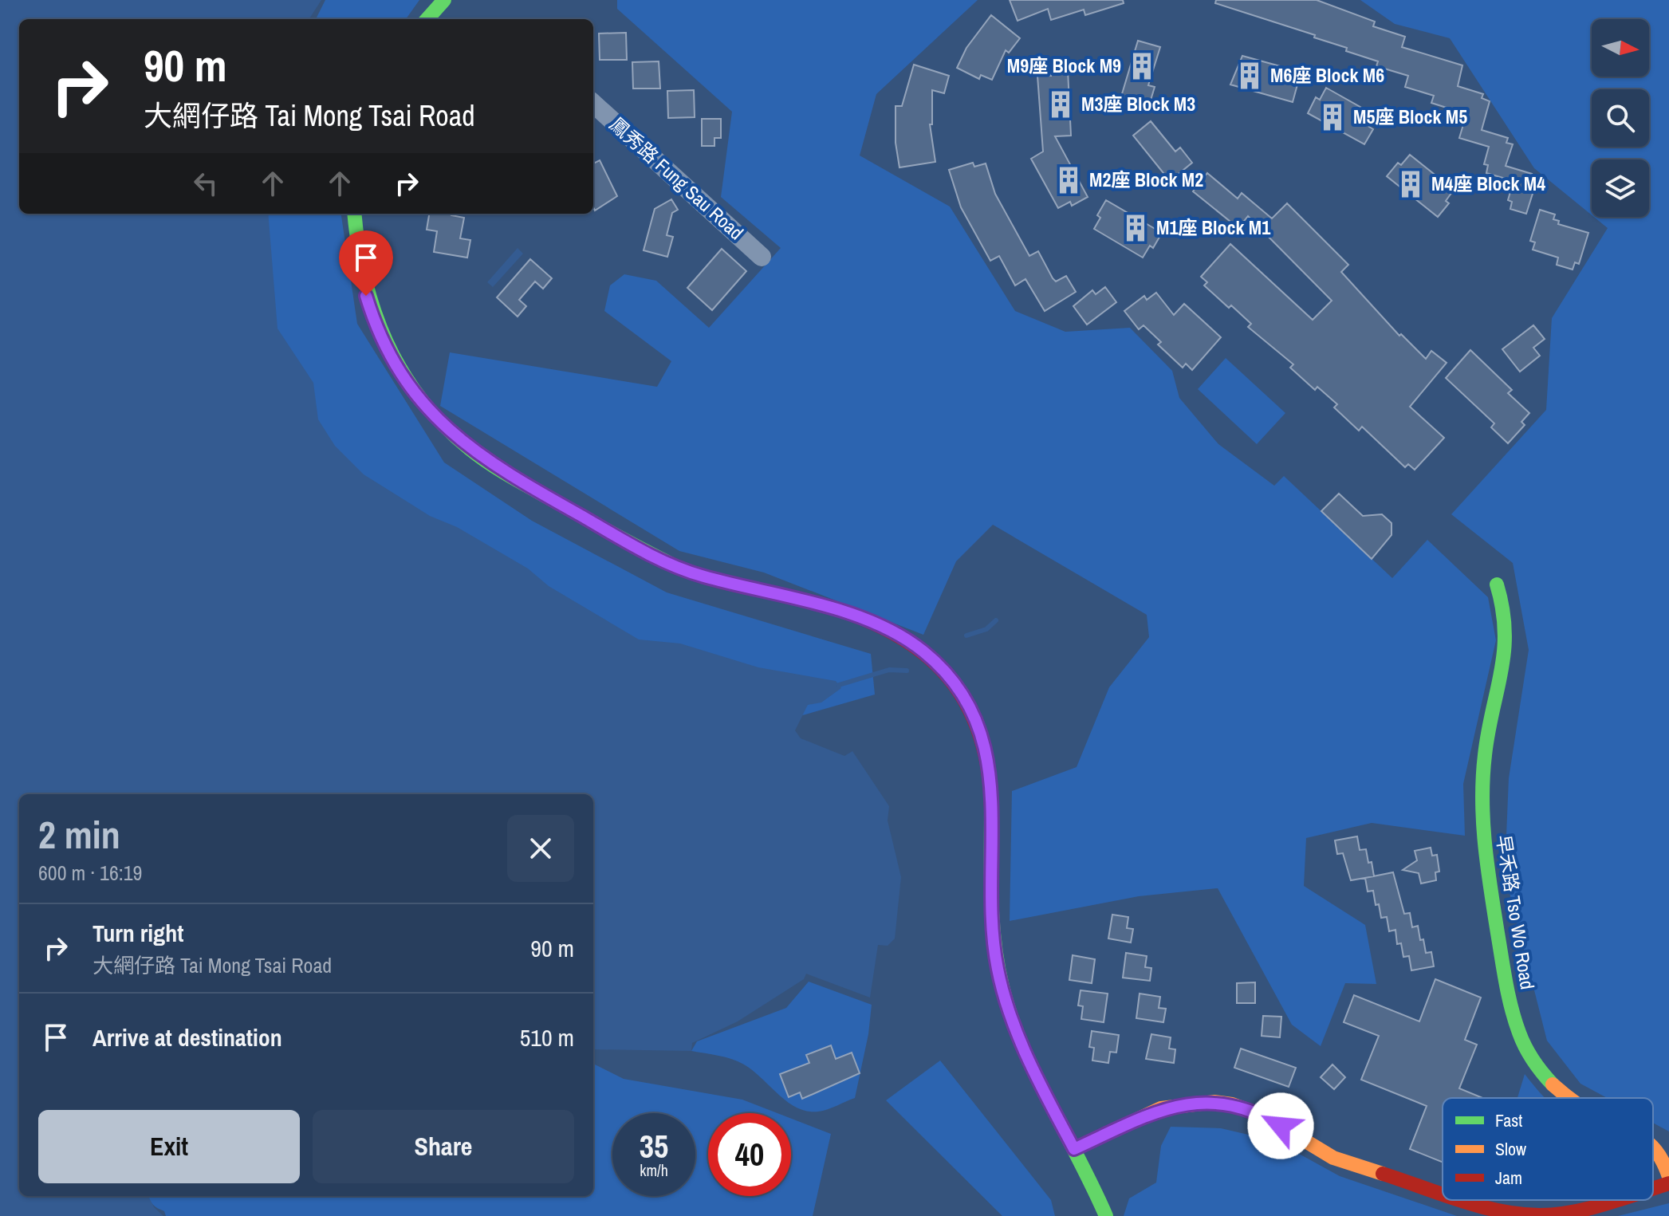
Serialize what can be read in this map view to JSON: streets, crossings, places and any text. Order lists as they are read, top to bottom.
{
  "streets": {
    "street": ["鳳秀路 Fung Sau Road", "早禾路 Tso Wo Road"]
  },
  "places": {
    "building": [
      "M9座 Block M9",
      "M6座 Block M6",
      "M3座 Block M3",
      "M5座 Block M5",
      "M2座 Block M2",
      "M4座 Block M4",
      "M1座 Block M1"
    ]
  },
  "legend": ["Fast", "Slow", "Jam"],
  "north": "right",
  "page": {
    "turn": ["90 m", "大網仔路 Tai Mong Tsai Road"],
    "heading": ["2 min", "600 m · 16:19"],
    "list": [
      {
        "name": "Turn right",
        "note": "大網仔路 Tai Mong Tsai Road",
        "value": "90 m"
      },
      {
        "name": "Arrive at destination",
        "value": "510 m"
      }
    ],
    "buttons": ["Exit", "Share"],
    "speed": "35 km/h",
    "limit": "40"
  }
}
